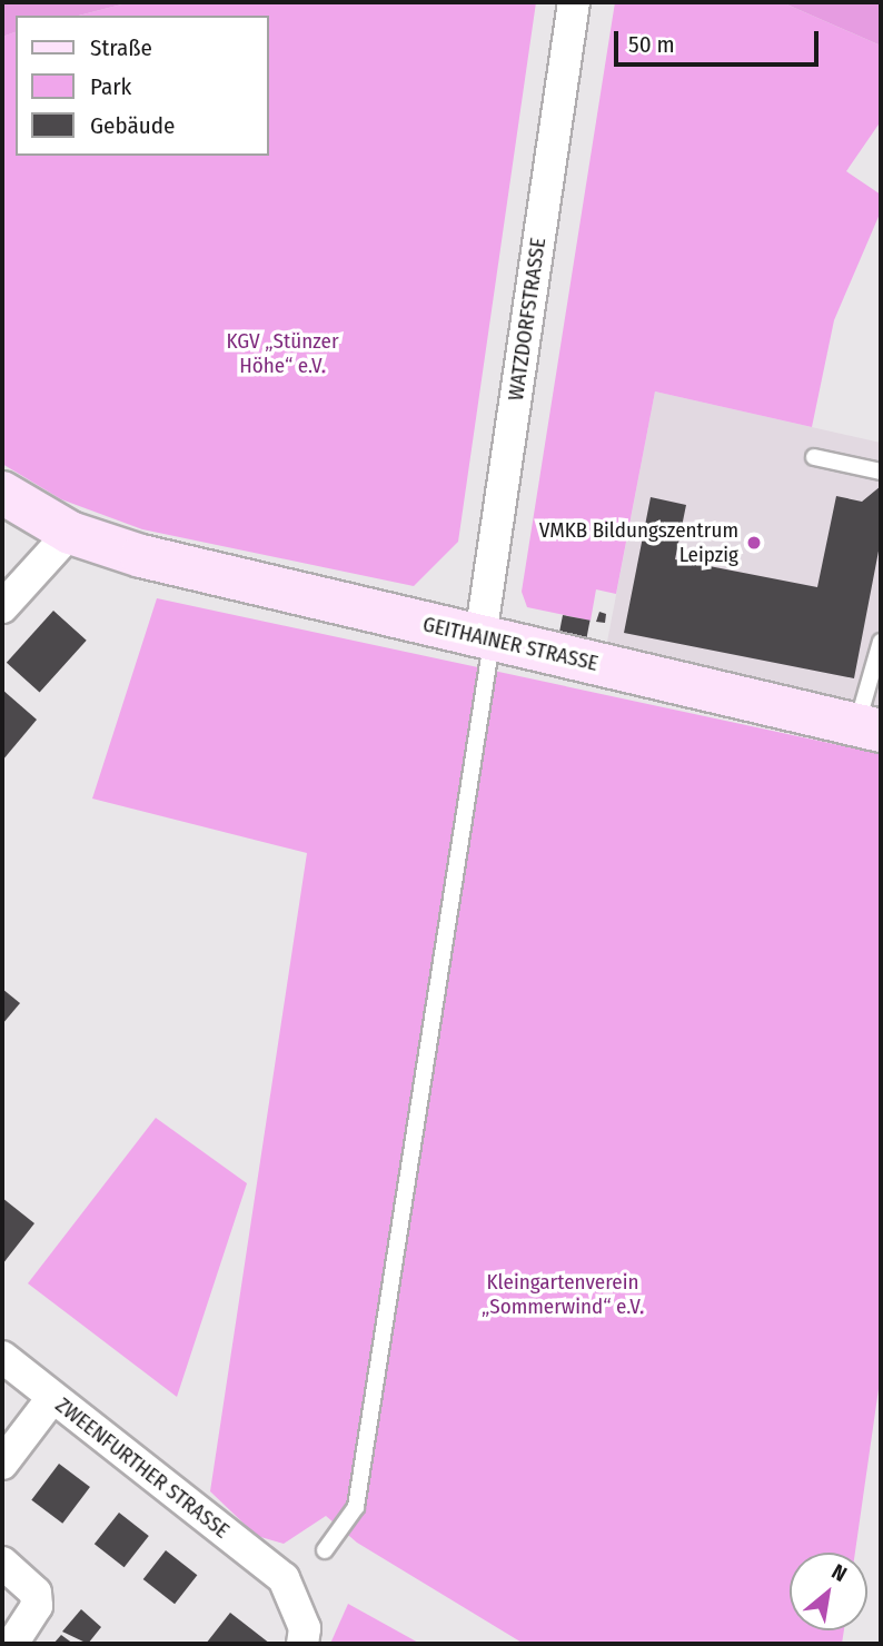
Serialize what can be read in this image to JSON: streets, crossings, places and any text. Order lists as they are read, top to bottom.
{
  "streets": {
    "street": ["WATZDORFSTRASSE", "GEITHAINER STRASSE", "ZWEENFURTHER STRASSE"]
  },
  "crossings": [
    ["WATZDORFSTRASSE", "GEITHAINER STRASSE"]
  ],
  "parks": ["KGV „Stünzer Höhe“ e.V.", "Kleingartenverein „Sommerwind“ e.V."],
  "places": ["VMKB Bildungszentrum Leipzig"],
  "legend": ["Straße", "Park", "Gebäude"],
  "scale_bar": "50 m",
  "north": "top right"
}
